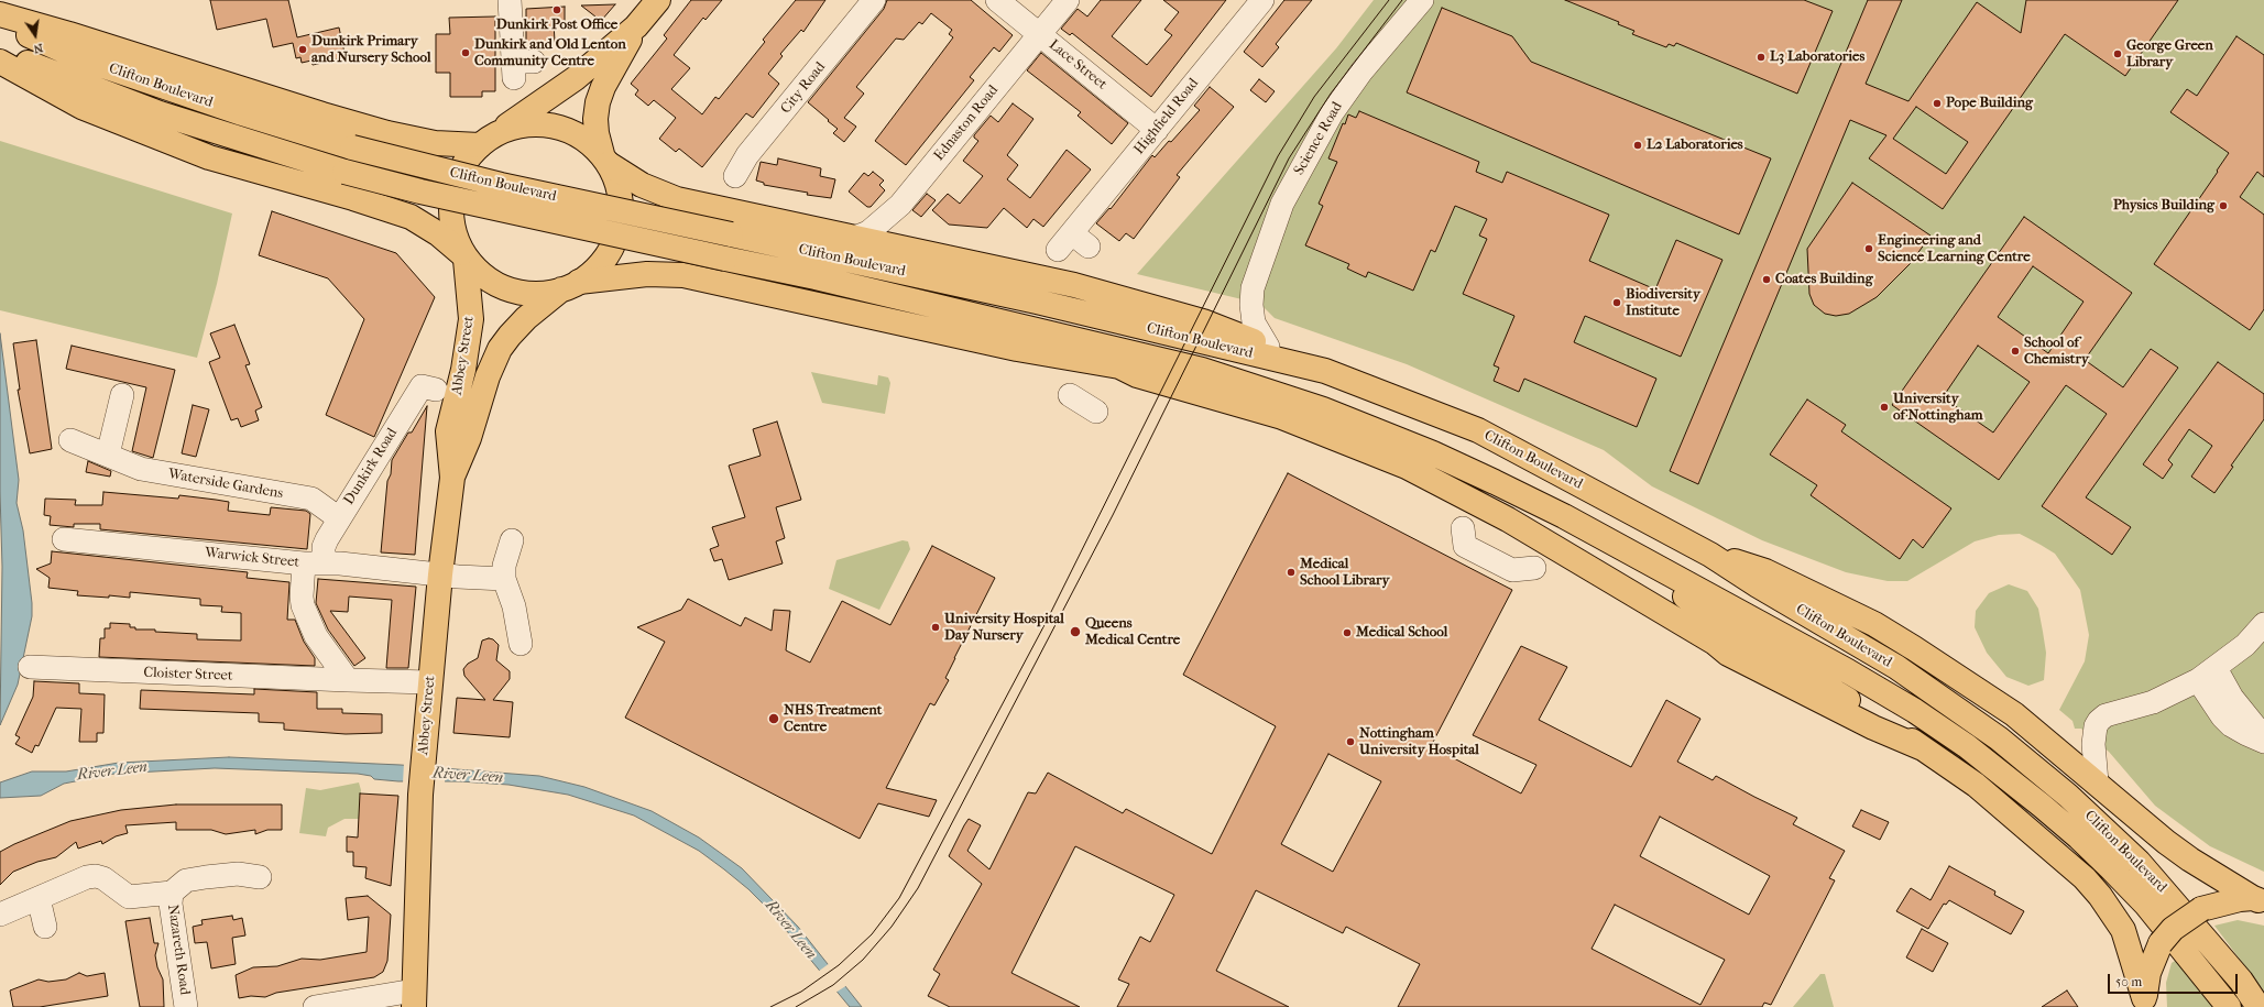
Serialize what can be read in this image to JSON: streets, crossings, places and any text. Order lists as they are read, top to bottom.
{
  "streets": {
    "main road": ["Clifton Boulevard", "Abbey Street"],
    "street": [
      "Lace Street",
      "City Road",
      "Highfield Road",
      "Ednaston Road",
      "Science Road",
      "Dunkirk Road",
      "Waterside Gardens",
      "Warwick Street",
      "Cloister Street",
      "Nazareth Road"
    ]
  },
  "crossings": [
    ["Lace Street", "Highfield Road"],
    ["Lace Street", "Ednaston Road"],
    ["Abbey Street", "Warwick Street"],
    ["Dunkirk Road", "Waterside Gardens"],
    ["Dunkirk Road", "Warwick Street"],
    ["Dunkirk Road", "Cloister Street"]
  ],
  "water": ["River Leen"],
  "places": [
    "Dunkirk Post Office",
    "Dunkirk Primary and Nursery School",
    "Dunkirk and Old Lenton Community Centre",
    "George Green Library",
    "L3 Laboratories",
    "Pope Building",
    "L2 Laboratories",
    "Physics Building",
    "Engineering and Science Learning Centre",
    "Coates Building",
    "Biodiversity Institute",
    "School of Chemistry",
    "University of Nottingham",
    "Medical School Library",
    "University Hospital Day Nursery",
    "Queens Medical Centre",
    "Medical School",
    "NHS Treatment Centre",
    "Nottingham University Hospital"
  ],
  "scale_bar": "50 m",
  "north": "bottom"
}
